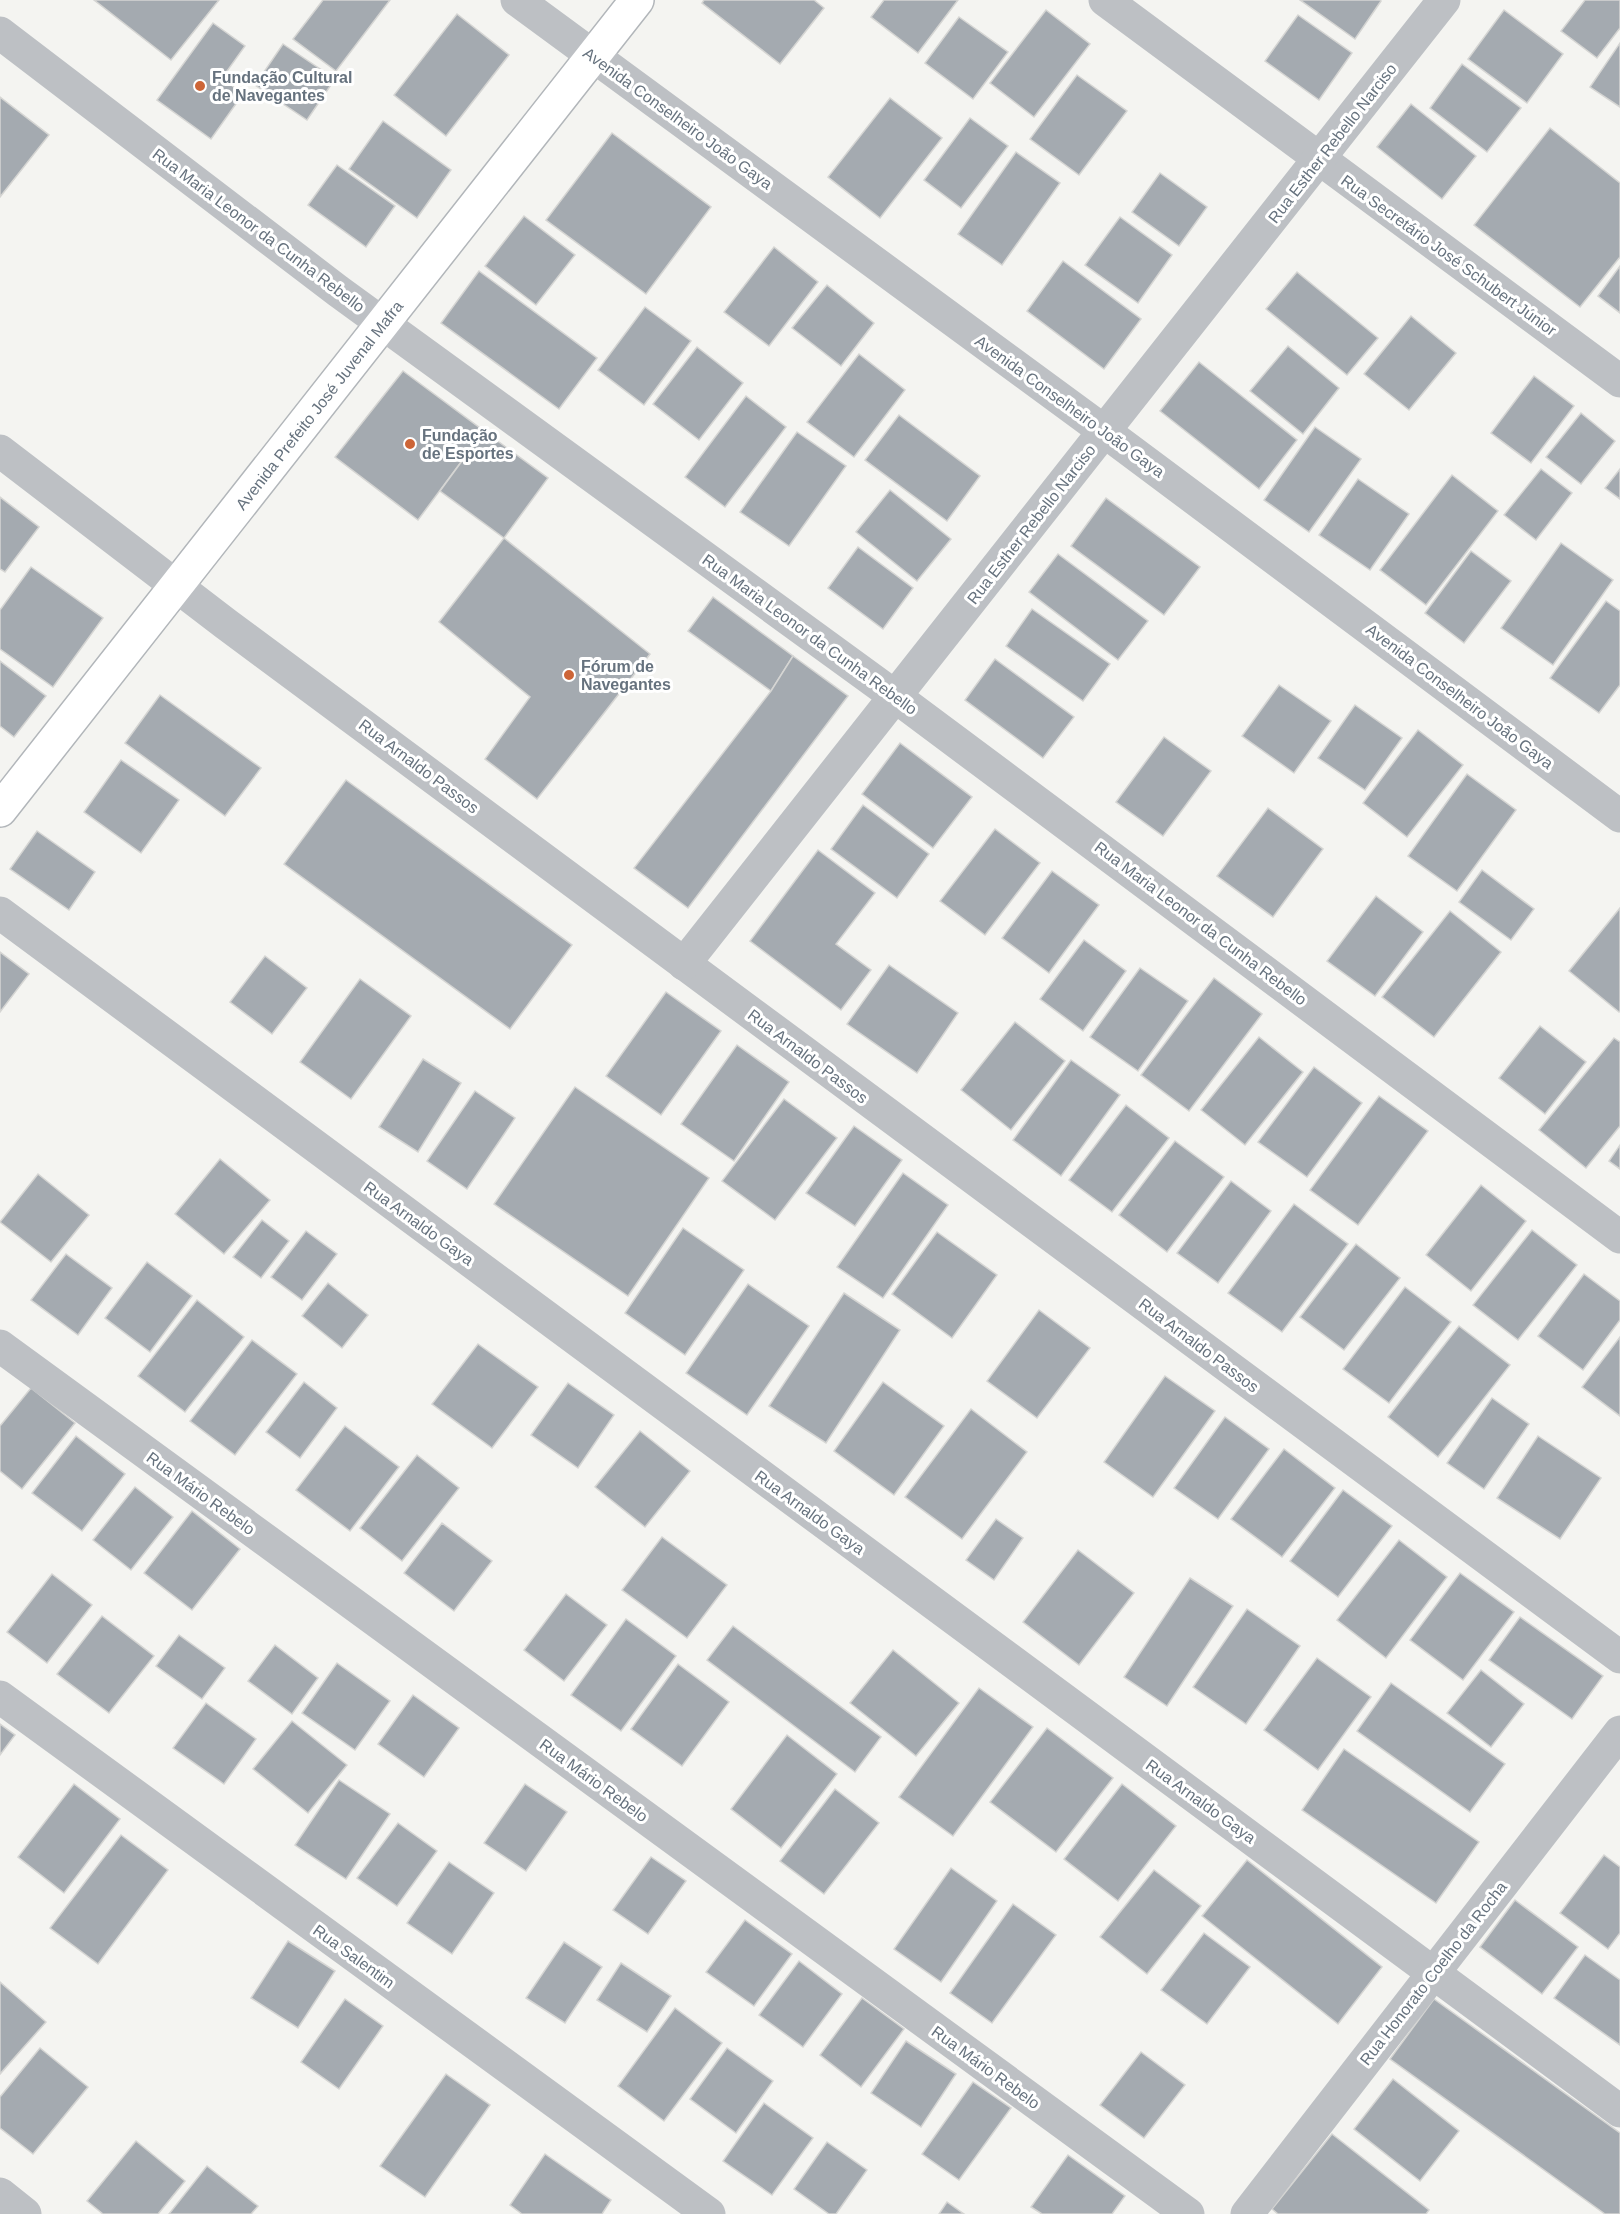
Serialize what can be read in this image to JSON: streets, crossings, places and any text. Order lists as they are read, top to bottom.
{
  "streets": {
    "main road": ["Avenida Prefeito José Juvenal Mafra"],
    "street": [
      "Avenida Conselheiro João Gaya",
      "Rua Esther Rebello Narciso",
      "Rua Maria Leonor da Cunha Rebello",
      "Rua Secretário José Schubert Júnior",
      "Rua Arnaldo Passos",
      "Rua Arnaldo Gaya",
      "Rua Mário Rebelo",
      "Rua Salentim",
      "Rua Honorato Coelho da Rocha"
    ]
  },
  "crossings": [
    ["Avenida Conselheiro João Gaya", "Rua Esther Rebello Narciso"],
    ["Avenida Conselheiro João Gaya", "Avenida Prefeito José Juvenal Mafra"],
    ["Rua Esther Rebello Narciso", "Rua Maria Leonor da Cunha Rebello"],
    ["Rua Esther Rebello Narciso", "Rua Secretário José Schubert Júnior"],
    ["Rua Esther Rebello Narciso", "Rua Arnaldo Passos"],
    ["Rua Maria Leonor da Cunha Rebello", "Avenida Prefeito José Juvenal Mafra"],
    ["Avenida Prefeito José Juvenal Mafra", "Rua Arnaldo Passos"],
    ["Rua Arnaldo Gaya", "Rua Honorato Coelho da Rocha"]
  ],
  "places": ["Fundação Cultural de Navegantes", "Fundação de Esportes", "Fórum de Navegantes"]
}
